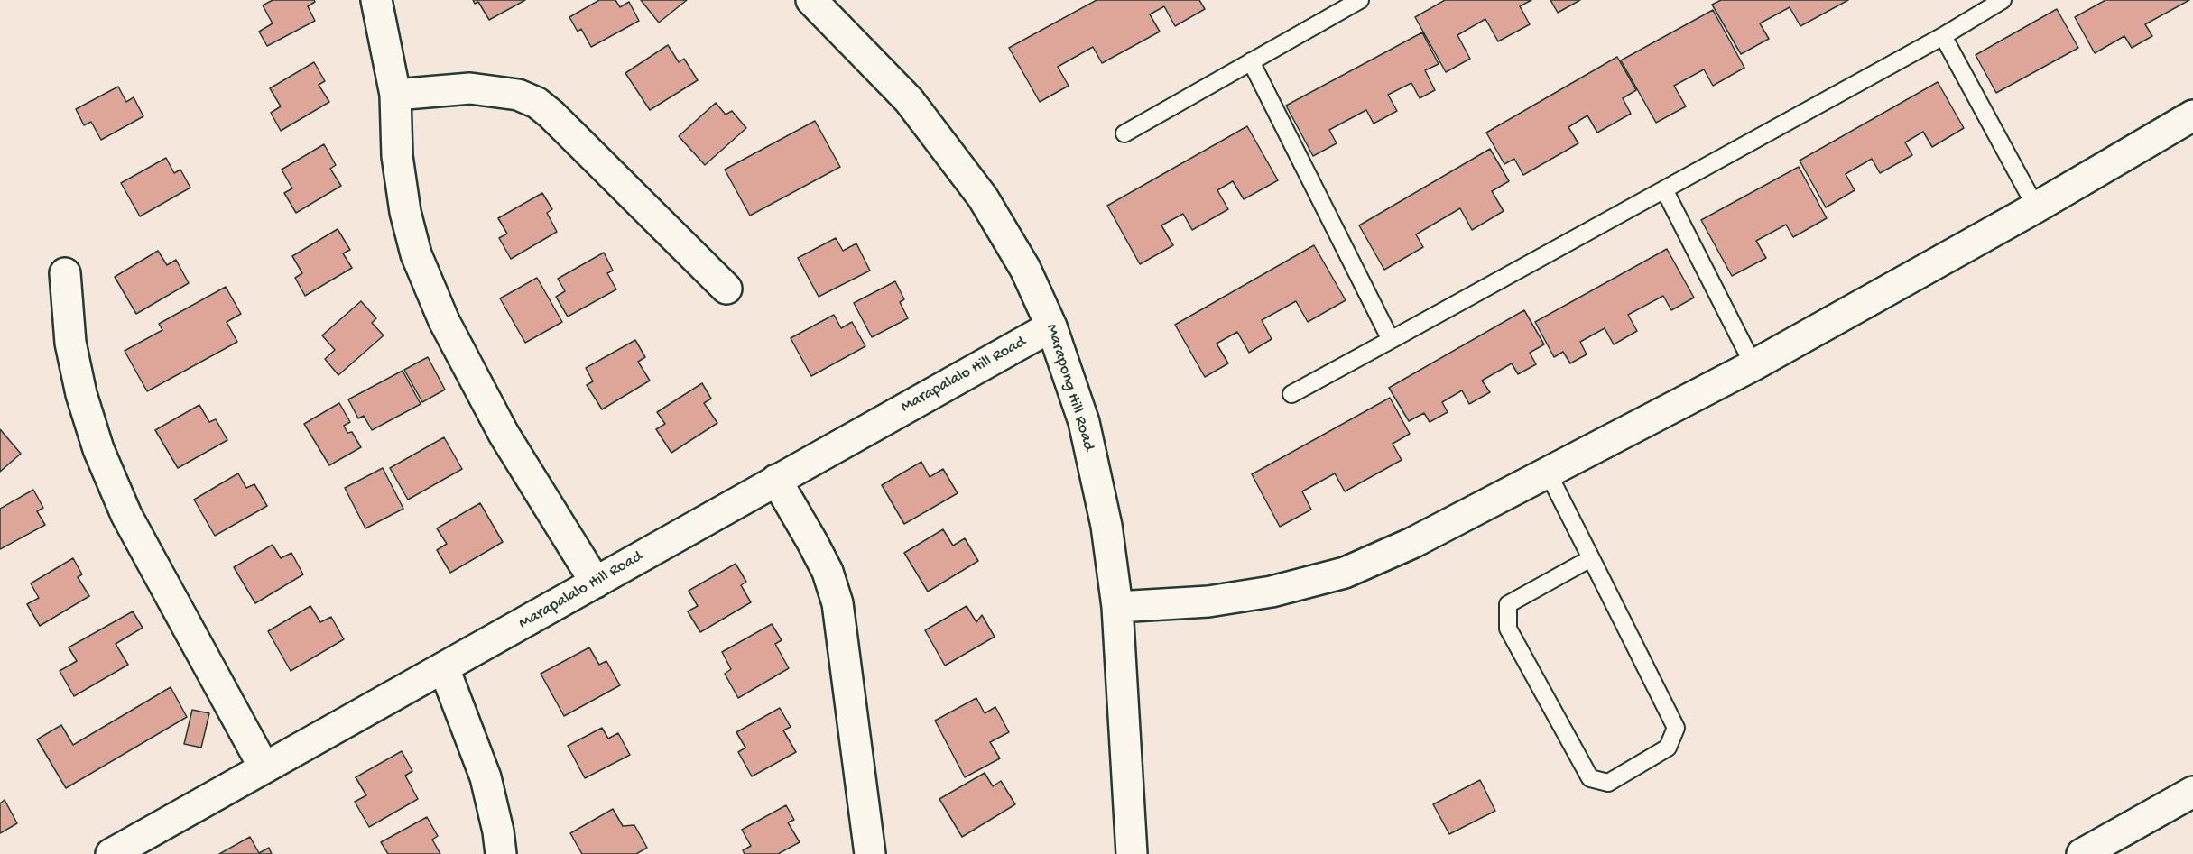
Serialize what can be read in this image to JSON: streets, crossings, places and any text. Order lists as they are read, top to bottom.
{
  "streets": {
    "street": ["Marapalalo Hill Road", "Marapong Hill Road"]
  },
  "crossings": [
    ["Marapalalo Hill Road", "Marapong Hill Road"]
  ]
}
